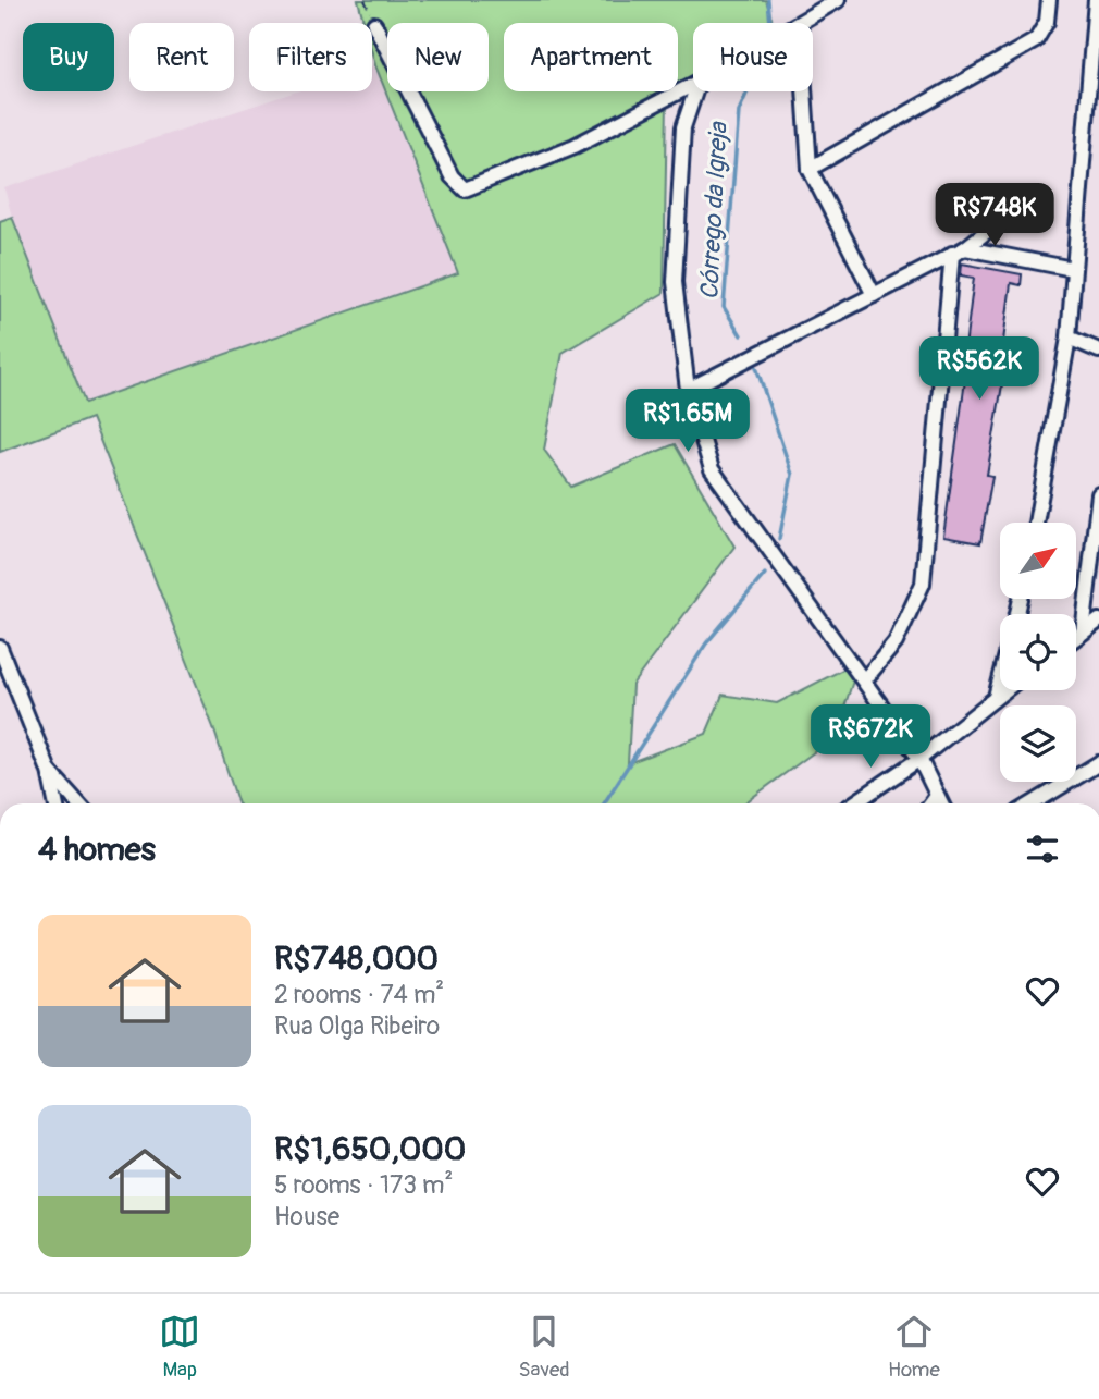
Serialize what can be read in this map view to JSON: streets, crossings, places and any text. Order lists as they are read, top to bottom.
{
  "water": ["Córrego da Igreja"],
  "north": "top right",
  "page": {
    "chip": [
      "Buy",
      "Rent",
      "Filters",
      "New",
      "Apartment",
      "House"
    ],
    "price": [
      "R$748K",
      "R$562K",
      "R$1.65M",
      "R$672K"
    ],
    "heading": "4 homes",
    "list": [
      {
        "name": "R$748,000",
        "note": "2 rooms · 74 m² · Rua Olga Ribeiro"
      },
      {
        "name": "R$1,650,000",
        "note": "5 rooms · 173 m² · House"
      }
    ],
    "tabs": ["Map", "Saved", "Home"]
  }
}
